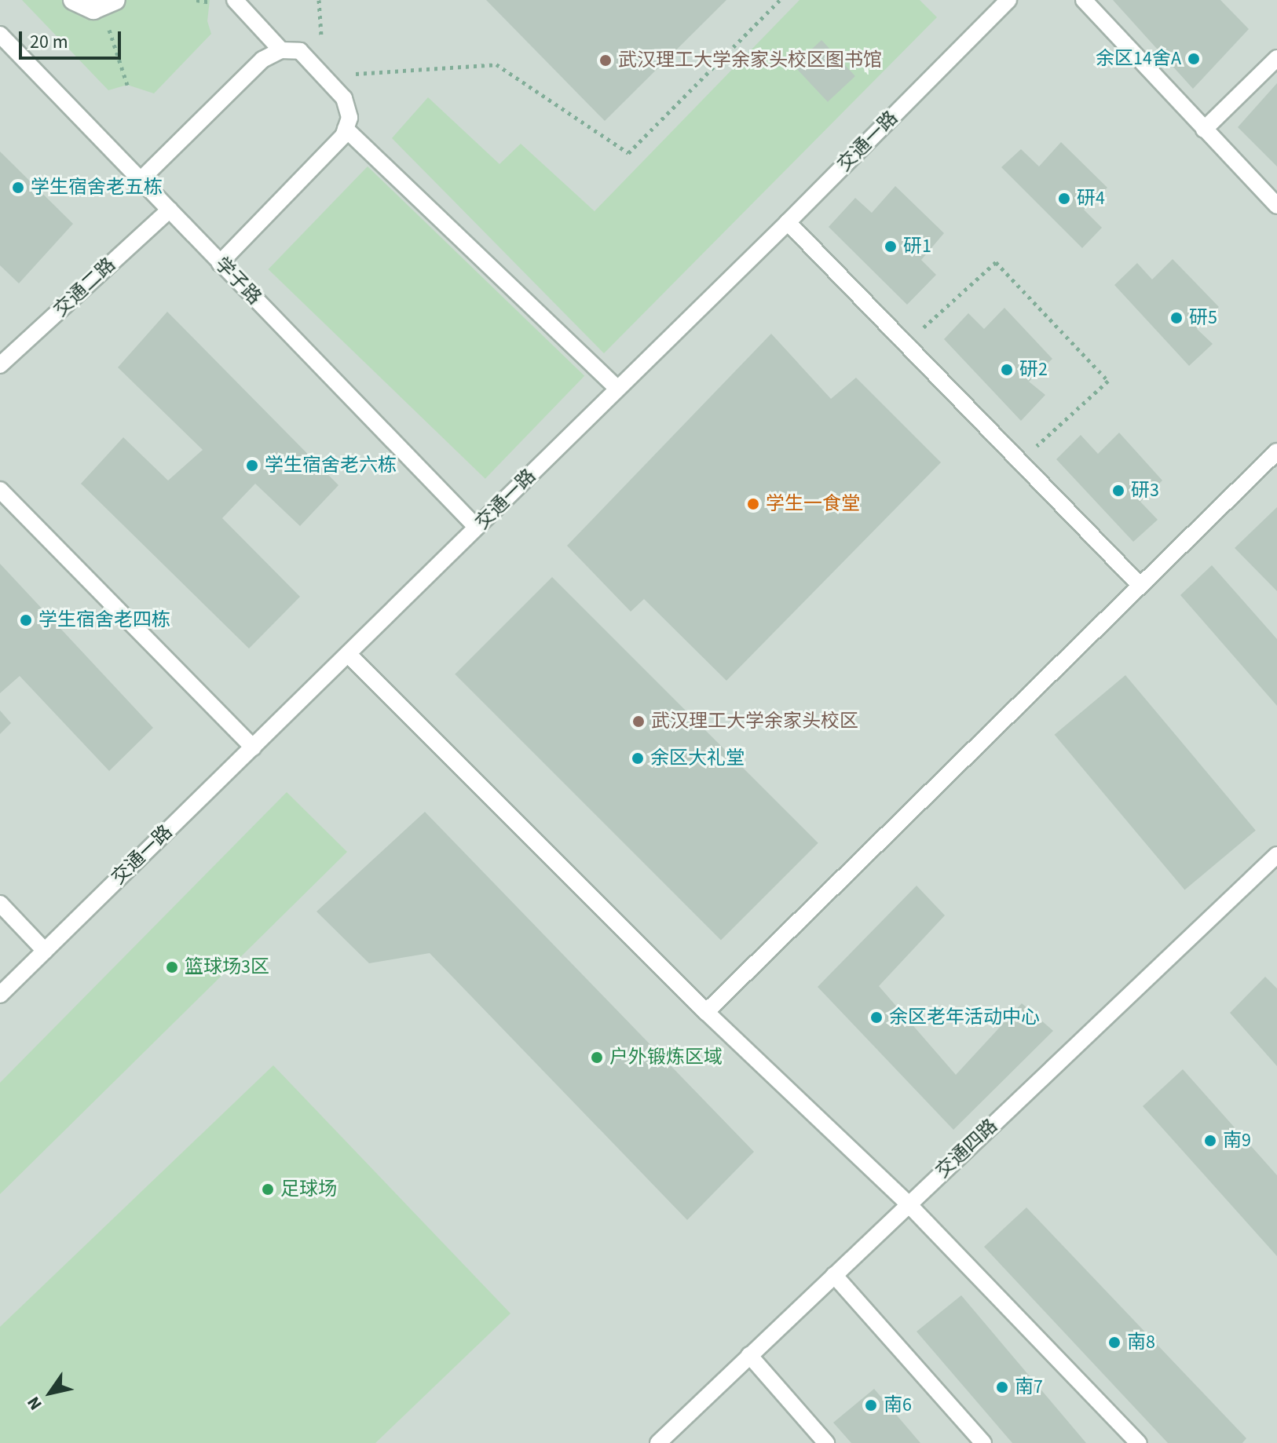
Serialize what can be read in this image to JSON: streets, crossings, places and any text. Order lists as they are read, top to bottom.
{
  "streets": {
    "lane": [
      "交通一路",
      "学子路",
      "交通二路",
      "交通四路"
    ]
  },
  "crossings": [
    ["交通一路", "学子路"],
    ["学子路", "交通二路"]
  ],
  "places": [
    "余区14舍A",
    "武汉理工大学余家头校区图书馆",
    "学生宿舍老五栋",
    "研4",
    "研1",
    "研5",
    "研2",
    "学生宿舍老六栋",
    "研3",
    "学生一食堂",
    "学生宿舍老四栋",
    "武汉理工大学余家头校区",
    "余区大礼堂",
    "篮球场3区",
    "余区老年活动中心",
    "户外锻炼区域",
    "南9",
    "足球场",
    "南8",
    "南7",
    "南6"
  ],
  "scale_bar": "20 m",
  "north": "bottom left"
}
